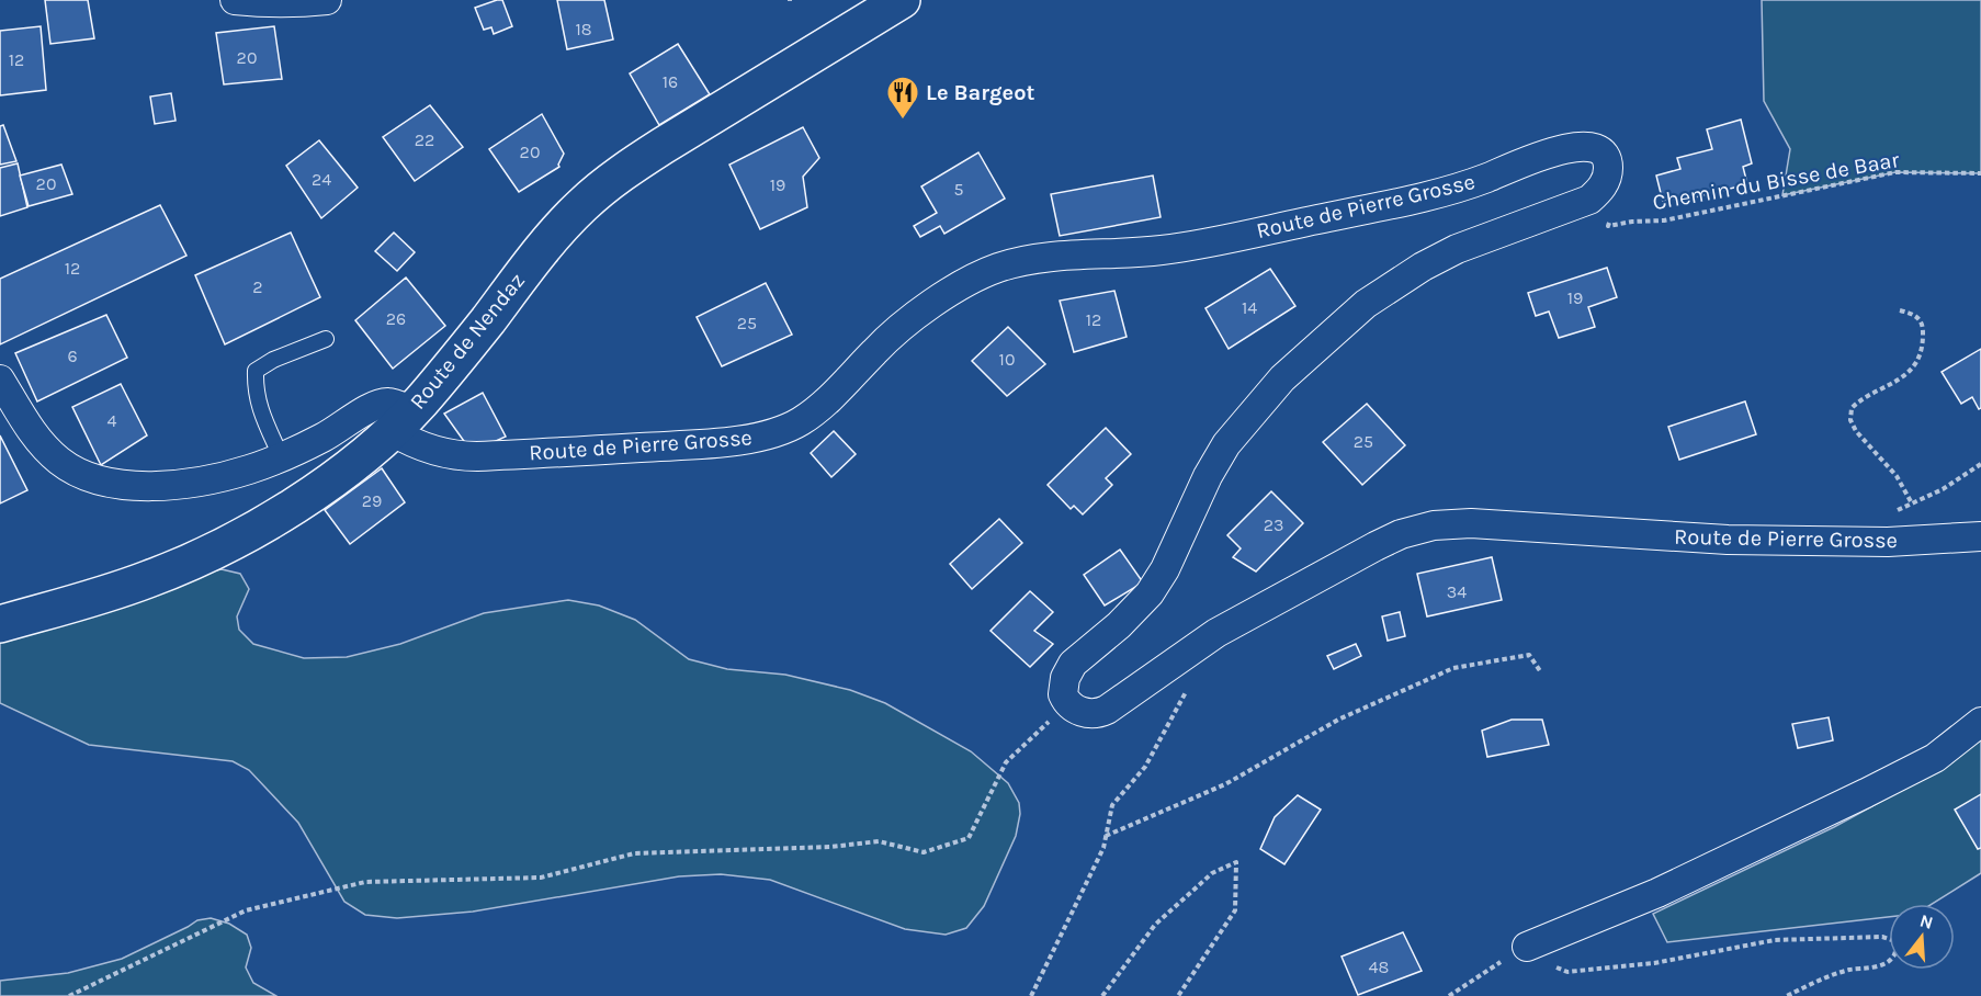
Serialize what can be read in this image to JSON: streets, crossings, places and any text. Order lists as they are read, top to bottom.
{
  "streets": {
    "main road": ["Route de Nendaz"],
    "street": ["Route de Pierre Grosse"],
    "path": ["Chemin du Bisse de Baar"]
  },
  "crossings": [
    ["Route de Pierre Grosse", "Route de Nendaz"]
  ],
  "places": {
    "restaurant": ["Le Bargeot"]
  },
  "house_numbers": [
    "18",
    "20",
    "12",
    "16",
    "22",
    "20",
    "24",
    "20",
    "19",
    "5",
    "12",
    "2",
    "19",
    "14",
    "26",
    "12",
    "25",
    "6",
    "10",
    "4",
    "25",
    "29",
    "23",
    "34",
    "48"
  ],
  "north": "top"
}
